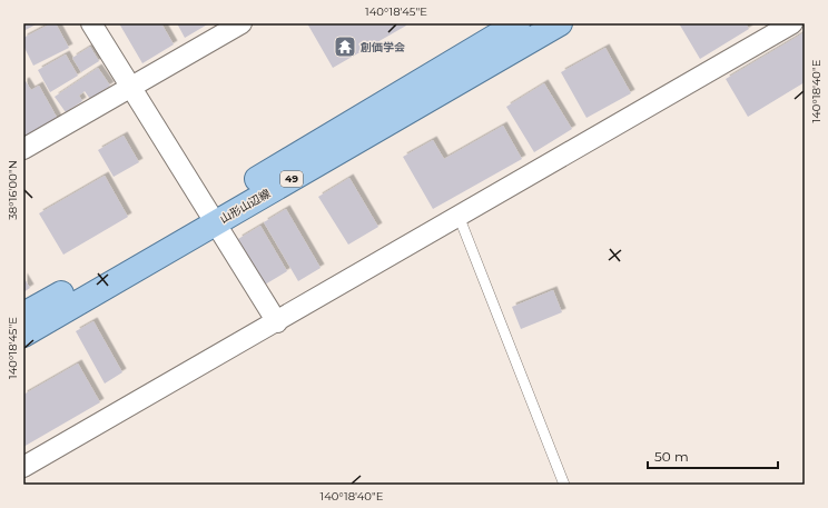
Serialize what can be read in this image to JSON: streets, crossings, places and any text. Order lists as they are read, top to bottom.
{
  "streets": {
    "main road": ["49", "山形山辺線"]
  },
  "places": {
    "temple": ["創価学会"]
  },
  "scale_bar": "50 m",
  "coordinates": ["140°18'45\"E", "140°18'40\"E", "38°16'00\"N"]
}
